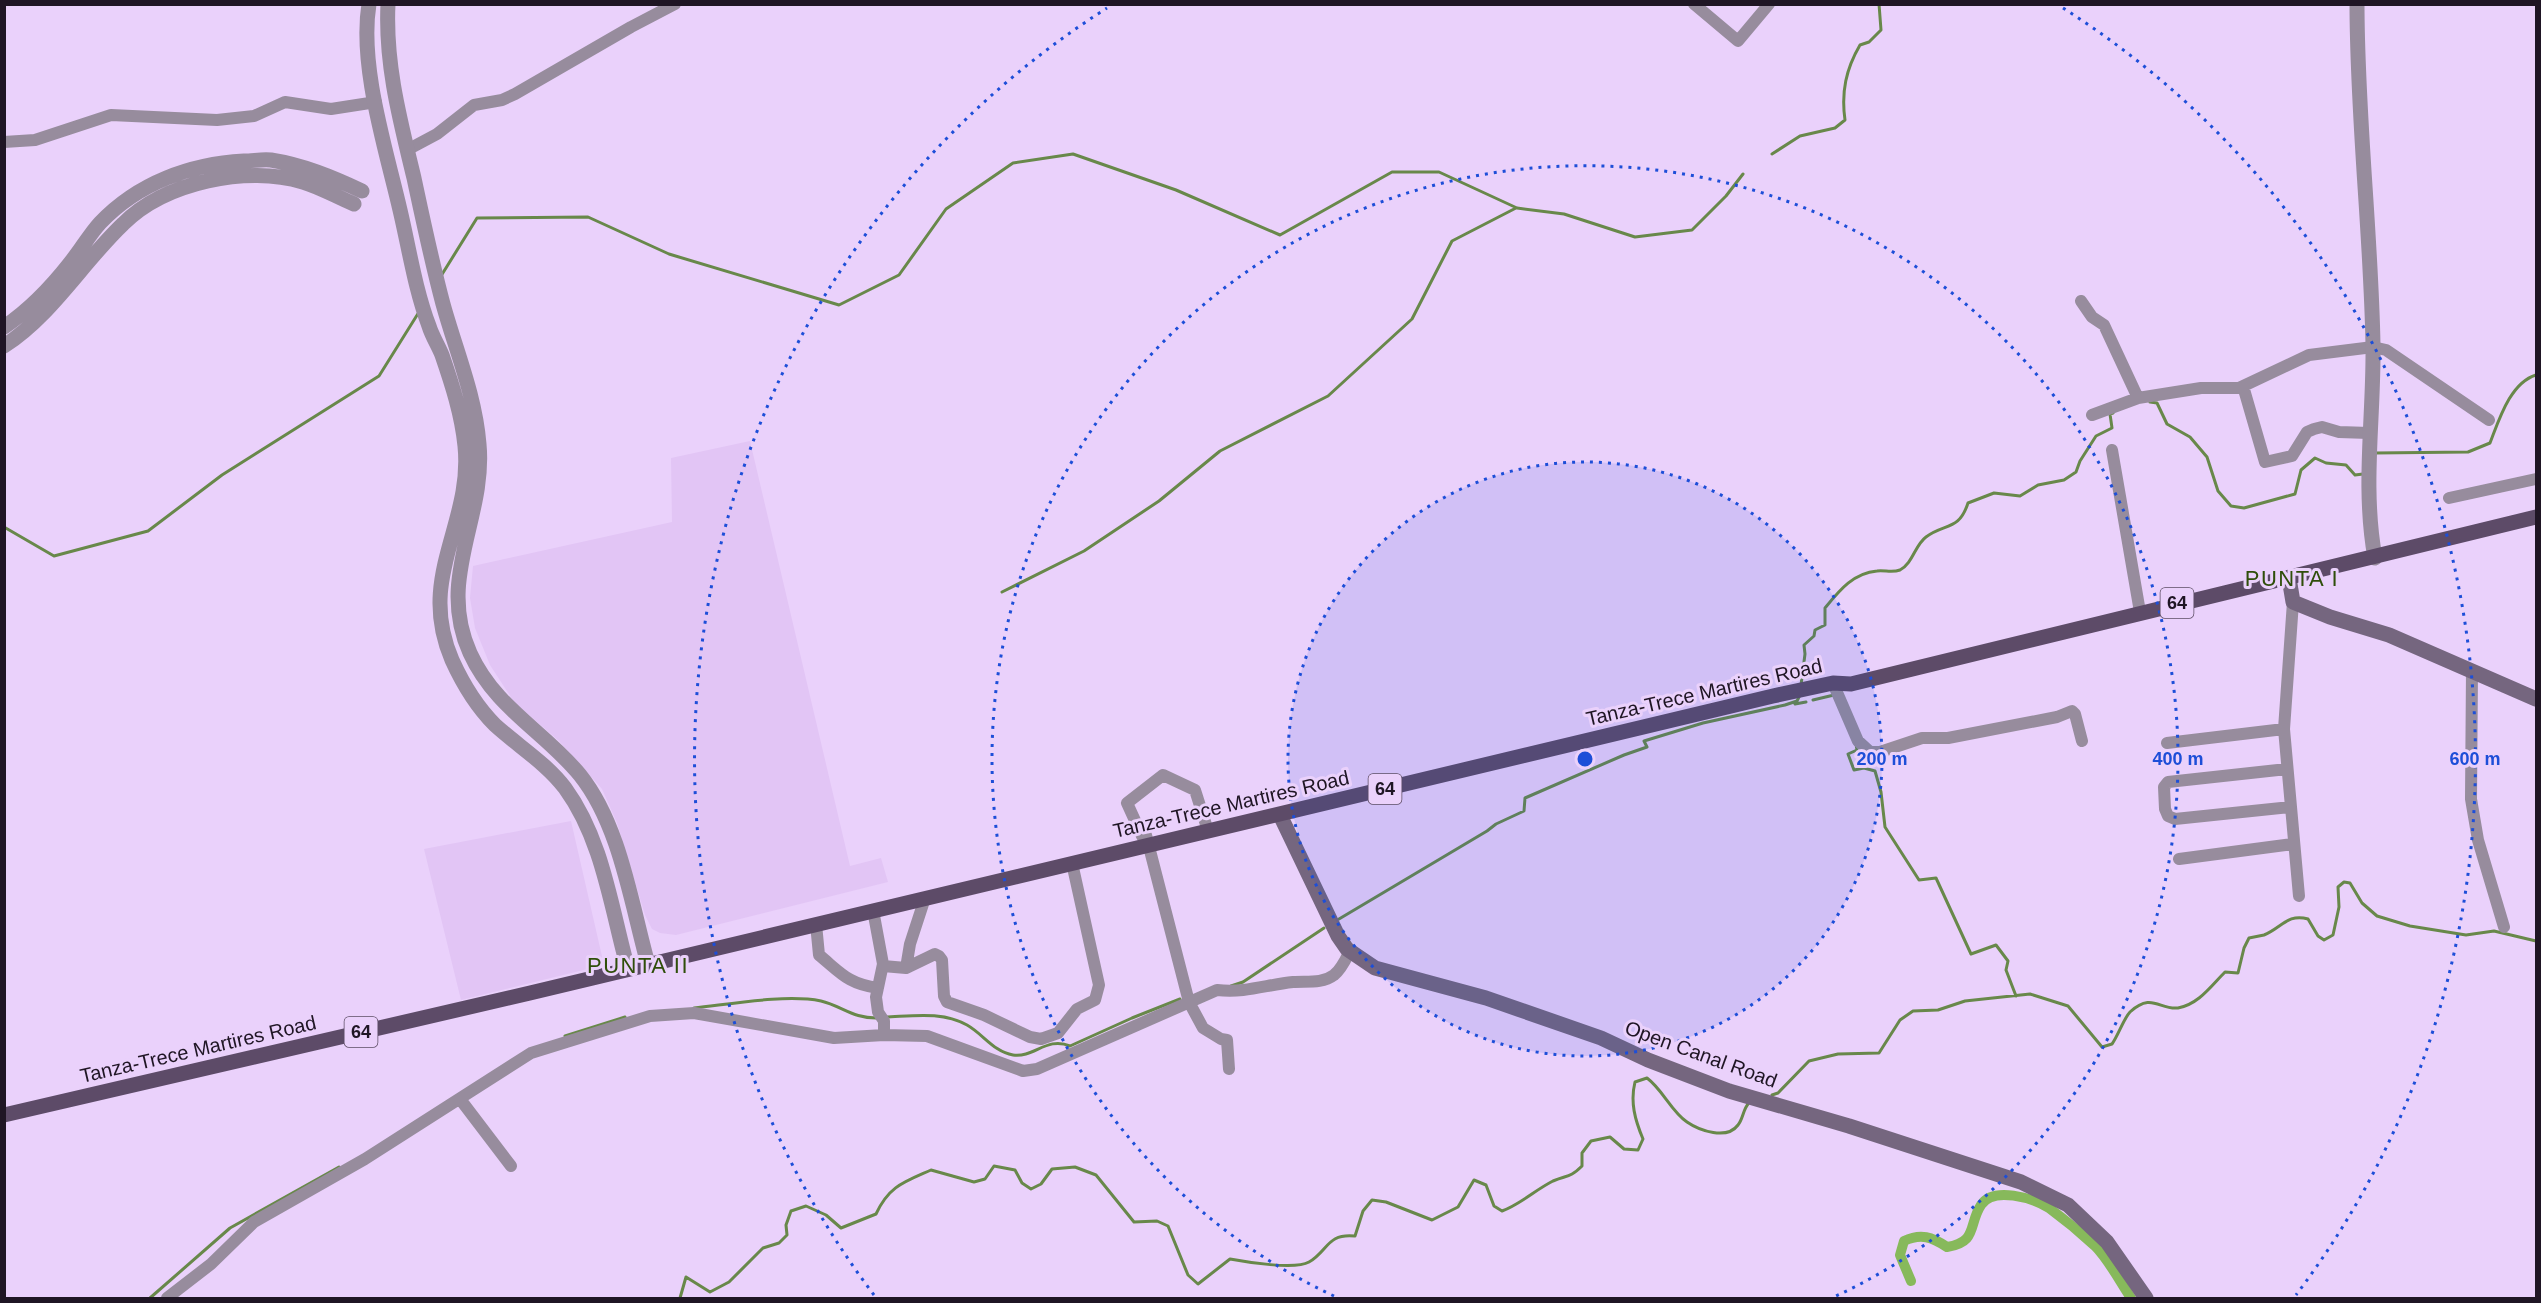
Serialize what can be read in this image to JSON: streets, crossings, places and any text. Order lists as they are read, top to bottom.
{
  "streets": {
    "main road": ["64", "Tanza-Trece Martires Road", "Open Canal Road"]
  },
  "crossings": [
    ["Tanza-Trece Martires Road", "Open Canal Road"]
  ],
  "districts": ["PUNTA I", "PUNTA II"],
  "rings": ["200 m", "400 m", "600 m"]
}
